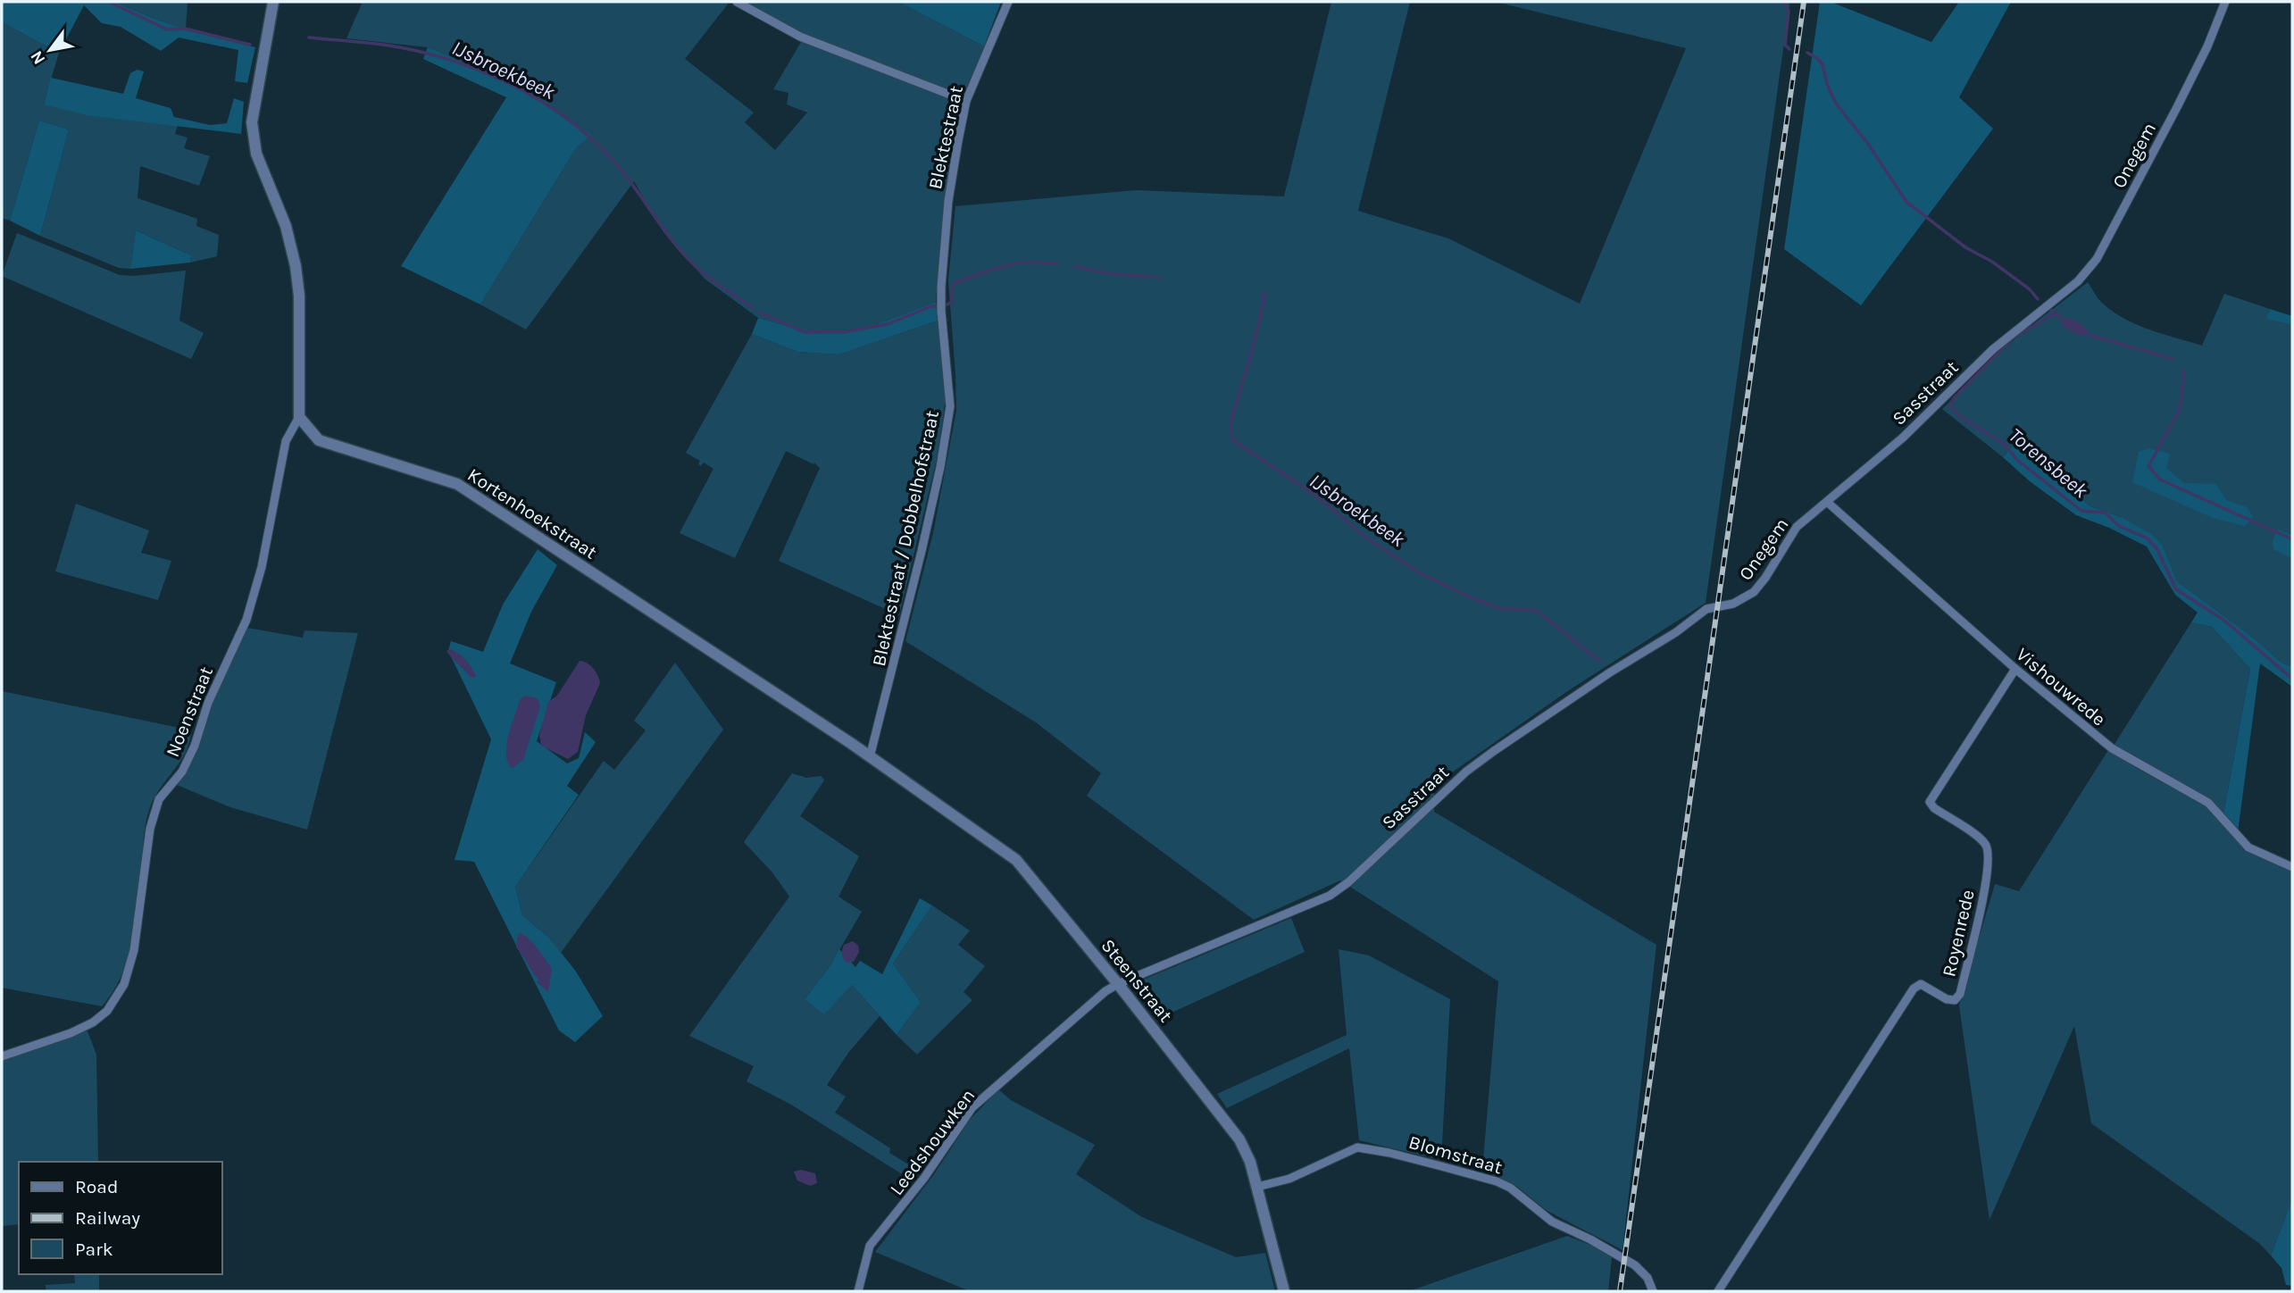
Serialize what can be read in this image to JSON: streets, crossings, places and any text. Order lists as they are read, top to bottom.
{
  "streets": {
    "street": [
      "Blektestraat",
      "Onegem",
      "Sasstraat",
      "Kortenhoekstraat",
      "Blektestraat / Dobbelhofstraat",
      "Vishouwrede",
      "Noenstraat",
      "Royenrede",
      "Steenstraat",
      "Leedshouwken",
      "Blomstraat"
    ]
  },
  "crossings": [
    ["Blektestraat", "Blektestraat / Dobbelhofstraat"],
    ["Onegem", "Sasstraat"],
    ["Onegem", "Vishouwrede"],
    ["Sasstraat", "Vishouwrede"],
    ["Sasstraat", "Steenstraat"],
    ["Sasstraat", "Leedshouwken"],
    ["Kortenhoekstraat", "Blektestraat / Dobbelhofstraat"],
    ["Kortenhoekstraat", "Noenstraat"],
    ["Kortenhoekstraat", "Steenstraat"],
    ["Blektestraat / Dobbelhofstraat", "Steenstraat"],
    ["Vishouwrede", "Royenrede"],
    ["Steenstraat", "Leedshouwken"],
    ["Steenstraat", "Blomstraat"]
  ],
  "water": ["IJsbroekbeek", "Torensbeek"],
  "legend": ["Road", "Railway", "Park"],
  "north": "bottom left"
}
